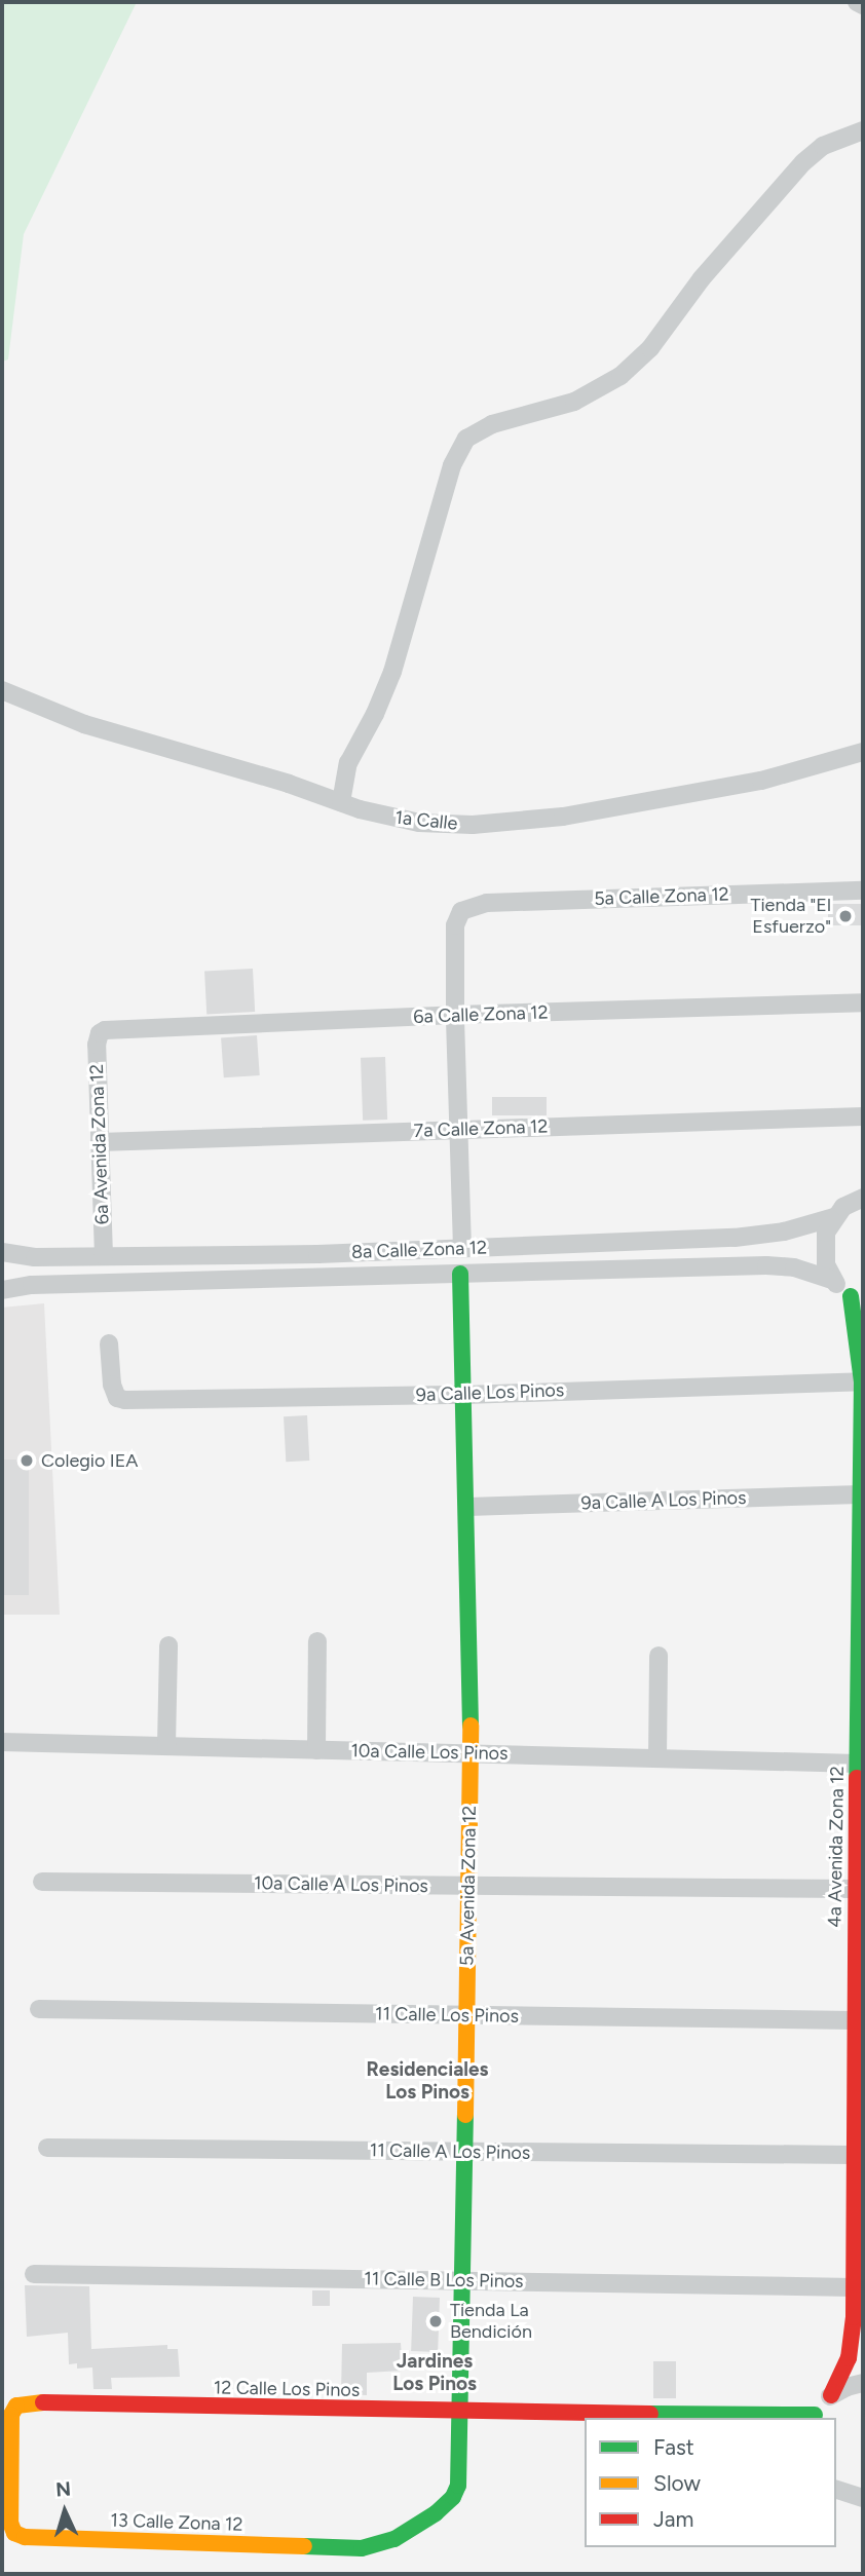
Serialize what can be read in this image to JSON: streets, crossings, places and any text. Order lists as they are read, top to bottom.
{
  "streets": {
    "street": [
      "1a Calle",
      "5a Calle Zona 12",
      "6a Calle Zona 12",
      "7a Calle Zona 12",
      "6a Avenida Zona 12",
      "8a Calle Zona 12",
      "9a Calle Los Pinos",
      "9a Calle A Los Pinos",
      "10a Calle Los Pinos",
      "4a Avenida Zona 12",
      "10a Calle A Los Pinos",
      "5a Avenida Zona 12",
      "11 Calle Los Pinos",
      "11 Calle A Los Pinos",
      "11 Calle B Los Pinos",
      "12 Calle Los Pinos",
      "13 Calle Zona 12"
    ]
  },
  "crossings": [
    ["5a Calle Zona 12", "6a Calle Zona 12"],
    ["6a Calle Zona 12", "6a Avenida Zona 12"],
    ["7a Calle Zona 12", "6a Avenida Zona 12"],
    ["6a Avenida Zona 12", "8a Calle Zona 12"],
    ["8a Calle Zona 12", "5a Avenida Zona 12"],
    ["9a Calle Los Pinos", "4a Avenida Zona 12"],
    ["9a Calle Los Pinos", "5a Avenida Zona 12"],
    ["9a Calle A Los Pinos", "4a Avenida Zona 12"],
    ["9a Calle A Los Pinos", "5a Avenida Zona 12"],
    ["10a Calle Los Pinos", "4a Avenida Zona 12"],
    ["10a Calle Los Pinos", "5a Avenida Zona 12"],
    ["4a Avenida Zona 12", "10a Calle A Los Pinos"],
    ["4a Avenida Zona 12", "11 Calle Los Pinos"],
    ["4a Avenida Zona 12", "11 Calle A Los Pinos"],
    ["4a Avenida Zona 12", "11 Calle B Los Pinos"],
    ["10a Calle A Los Pinos", "5a Avenida Zona 12"],
    ["5a Avenida Zona 12", "11 Calle Los Pinos"],
    ["5a Avenida Zona 12", "11 Calle A Los Pinos"],
    ["5a Avenida Zona 12", "11 Calle B Los Pinos"],
    ["5a Avenida Zona 12", "12 Calle Los Pinos"],
    ["5a Avenida Zona 12", "13 Calle Zona 12"],
    ["12 Calle Los Pinos", "13 Calle Zona 12"]
  ],
  "districts": ["Residenciales Los Pinos", "Jardines Los Pinos"],
  "places": ["Tienda \"El Esfuerzo\"", "Colegio IEA", "Tienda La Bendición"],
  "legend": ["Fast", "Slow", "Jam"],
  "north": "top"
}
